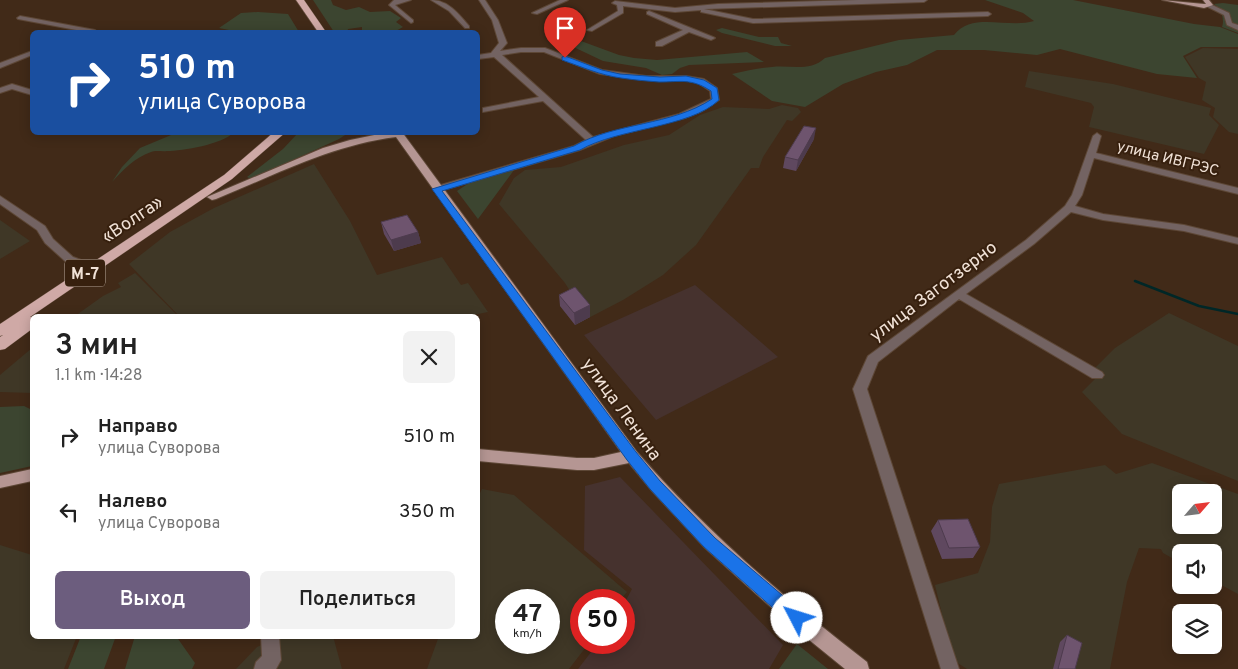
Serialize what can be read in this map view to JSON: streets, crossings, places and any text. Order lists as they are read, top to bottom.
{
  "streets": {
    "highway": ["«Волга»", "М-7"],
    "main road": ["улица Ленина"],
    "street": ["улица ИВГРЭС", "улица Заготзерно"]
  },
  "crossings": [
    ["улица ИВГРЭС", "улица Заготзерно"]
  ],
  "north": "top right",
  "page": {
    "turn": ["510 m", "улица Суворова"],
    "heading": ["3 мин", "1.1 km · 14:28"],
    "list": [
      {
        "name": "Направо",
        "note": "улица Суворова",
        "value": "510 m"
      },
      {
        "name": "Налево",
        "note": "улица Суворова",
        "value": "350 m"
      }
    ],
    "buttons": ["Выход", "Поделиться"],
    "speed": "47 km/h",
    "limit": "50"
  }
}
